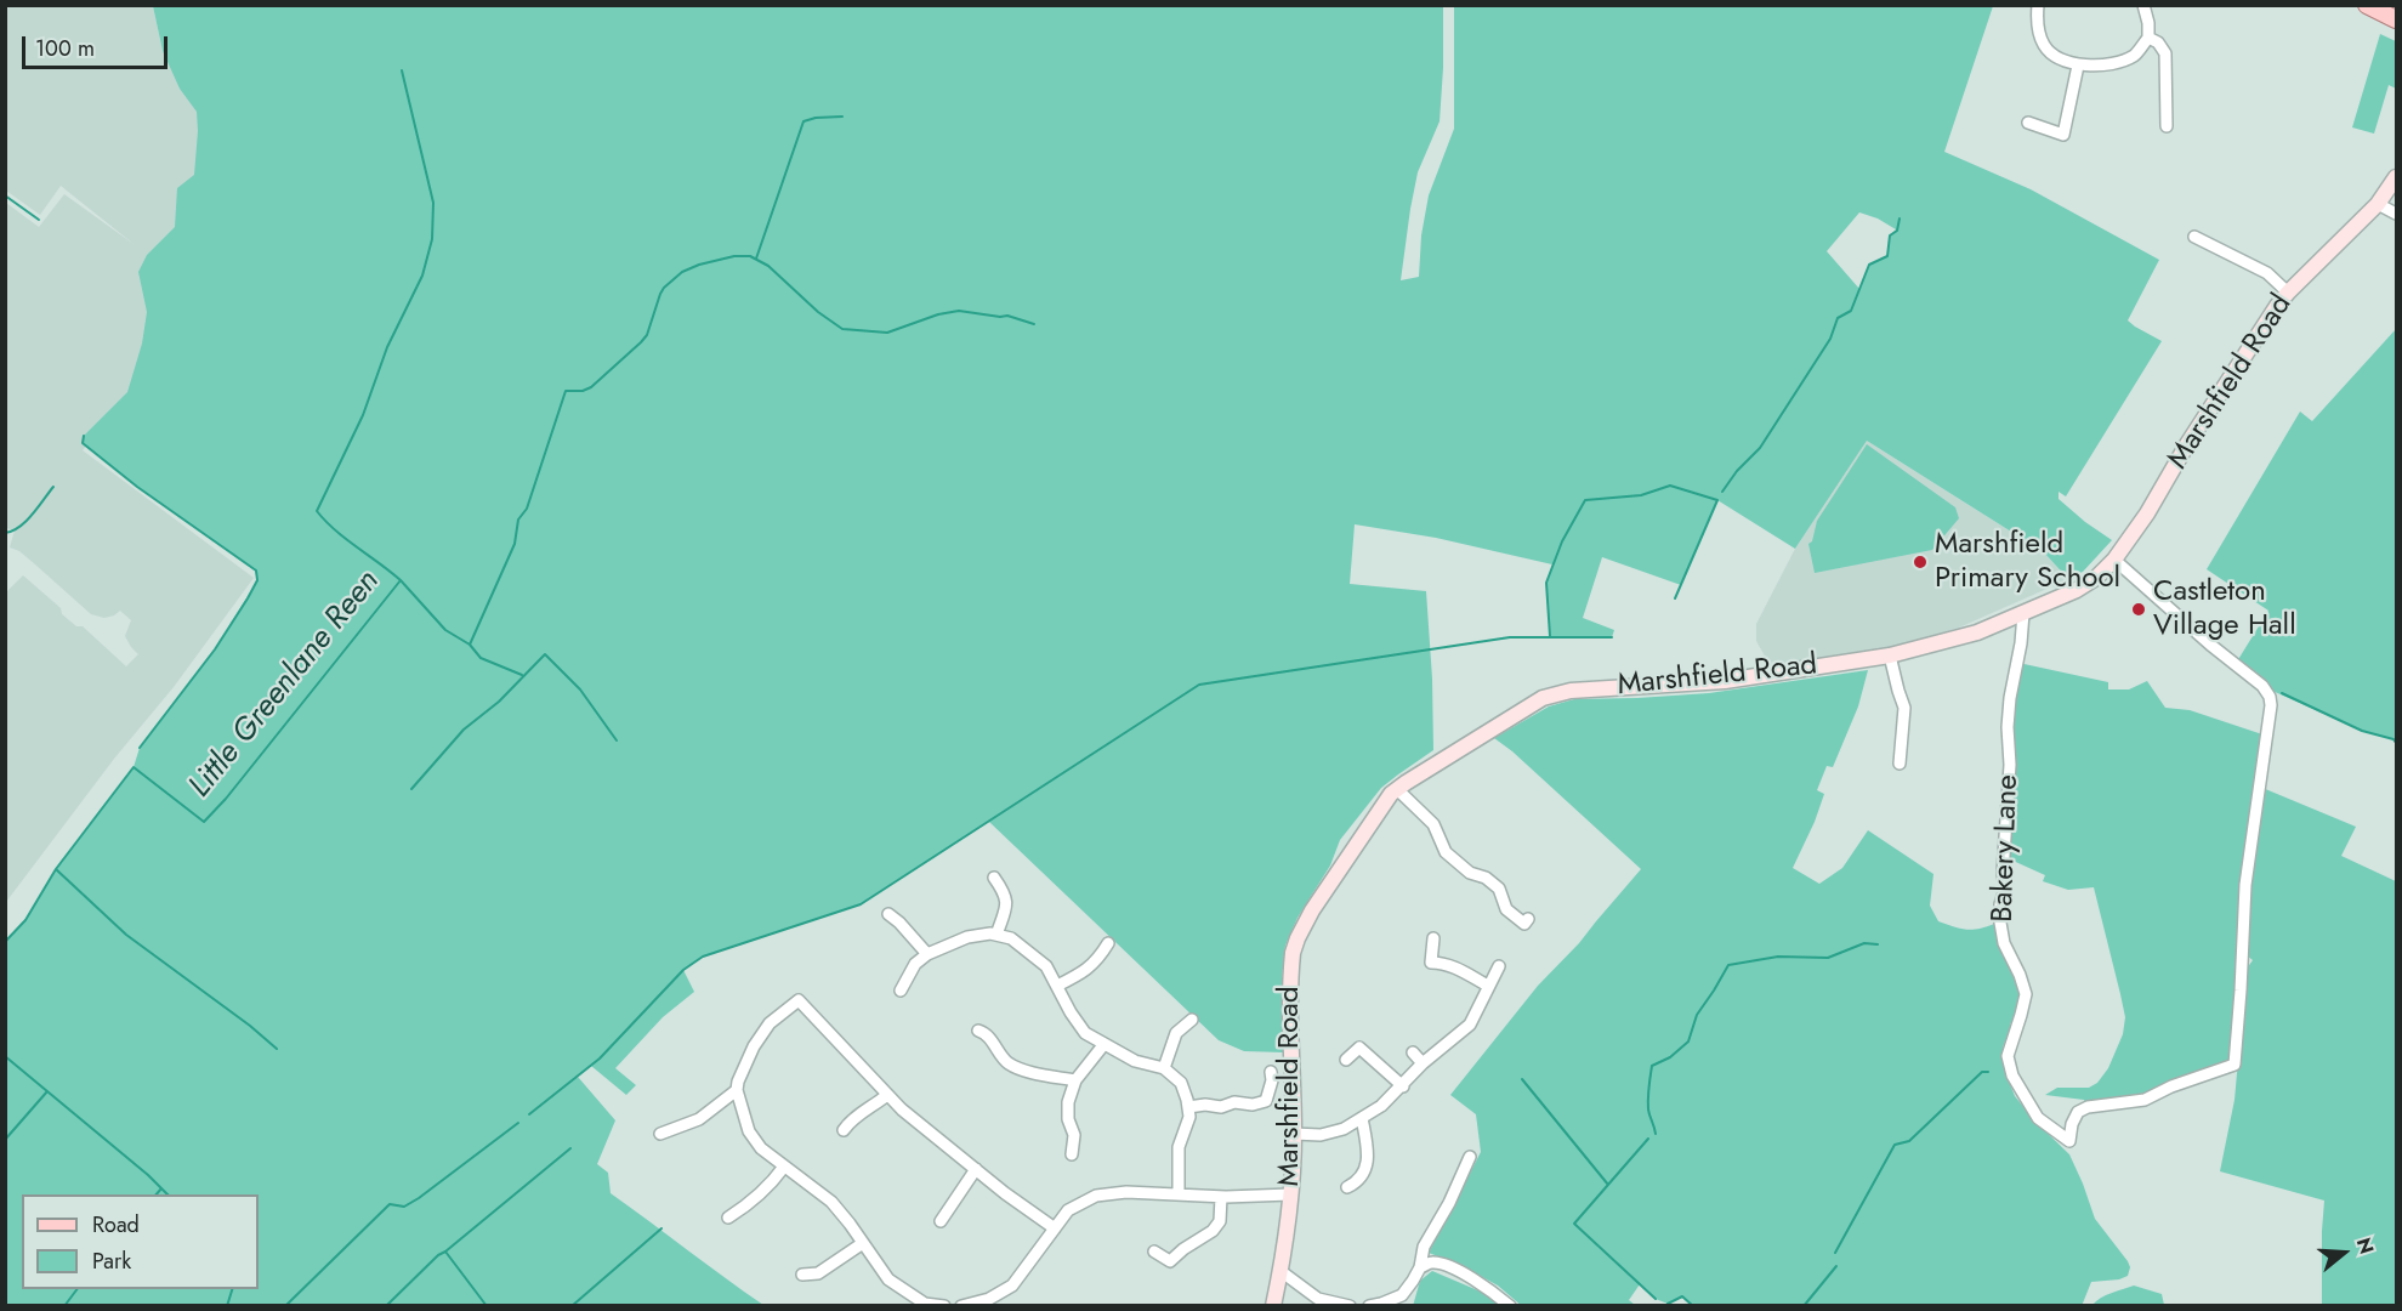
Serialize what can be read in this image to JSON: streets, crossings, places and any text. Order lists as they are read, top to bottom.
{
  "streets": {
    "street": ["Marshfield Road", "Bakery Lane"]
  },
  "crossings": [
    ["Marshfield Road", "Bakery Lane"]
  ],
  "water": ["Little Greenlane Reen"],
  "places": ["Marshfield Primary School", "Castleton Village Hall"],
  "legend": ["Road", "Park"],
  "scale_bar": "100 m",
  "north": "right"
}
